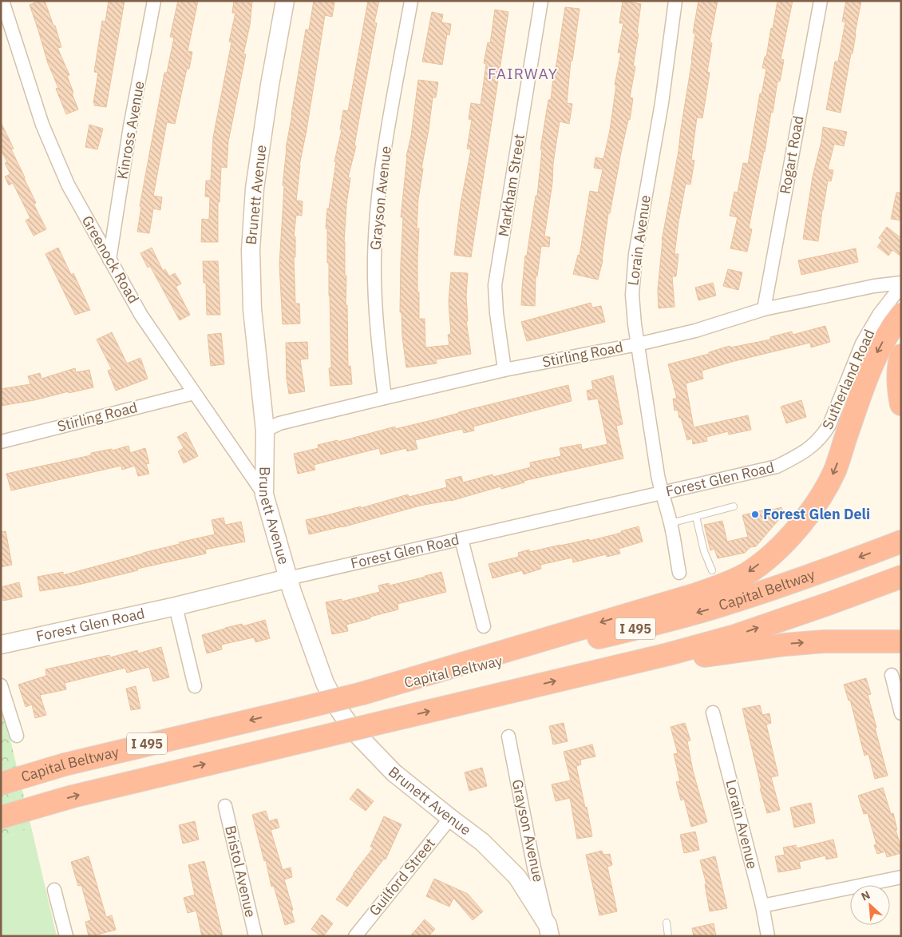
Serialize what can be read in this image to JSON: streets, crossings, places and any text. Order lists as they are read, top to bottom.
{
  "streets": {
    "highway": ["Capital Beltway", "I 495"],
    "street": [
      "Kinross Avenue",
      "Rogart Road",
      "Markham Street",
      "Brunett Avenue",
      "Grayson Avenue",
      "Lorain Avenue",
      "Greenock Road",
      "Stirling Road",
      "Sutherland Road",
      "Forest Glen Road",
      "Bristol Avenue",
      "Guilford Street"
    ]
  },
  "crossings": [
    ["Kinross Avenue", "Greenock Road"],
    ["Rogart Road", "Stirling Road"],
    ["Markham Street", "Stirling Road"],
    ["Brunett Avenue", "Grayson Avenue"],
    ["Brunett Avenue", "Greenock Road"],
    ["Brunett Avenue", "Stirling Road"],
    ["Brunett Avenue", "Forest Glen Road"],
    ["Brunett Avenue", "Guilford Street"],
    ["Grayson Avenue", "Stirling Road"],
    ["Lorain Avenue", "Stirling Road"],
    ["Lorain Avenue", "Forest Glen Road"],
    ["Greenock Road", "Stirling Road"],
    ["Sutherland Road", "Forest Glen Road"]
  ],
  "districts": ["FAIRWAY"],
  "places": ["Forest Glen Deli"],
  "north": "top left"
}
